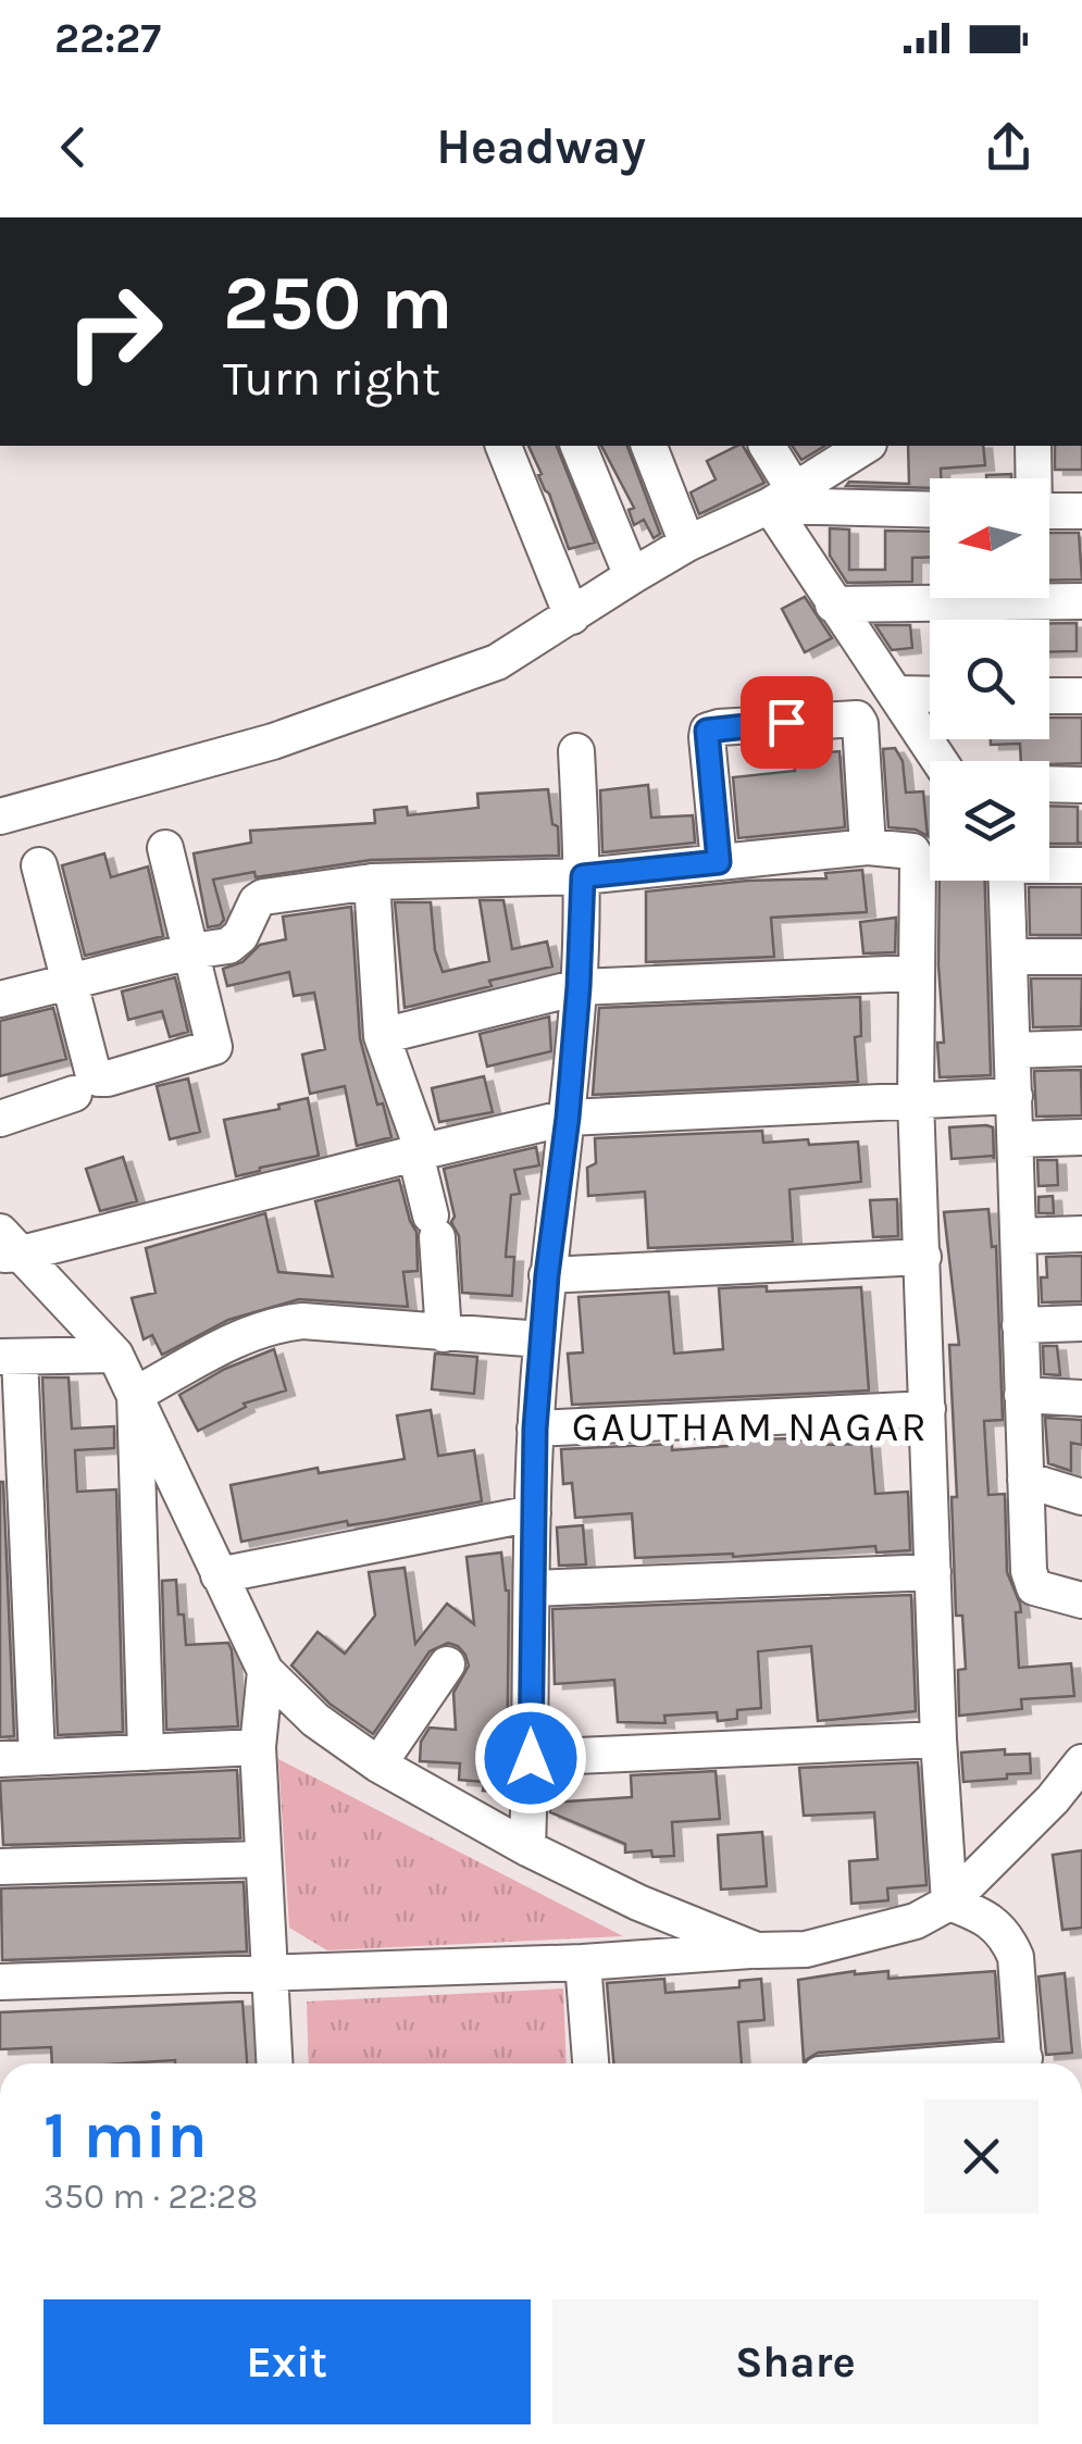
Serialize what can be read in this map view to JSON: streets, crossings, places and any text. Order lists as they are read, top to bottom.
{
  "districts": ["GAUTHAM NAGAR"],
  "north": "left",
  "page": {
    "status": "22:27",
    "header": "Headway",
    "turn": ["250 m", "Turn right"],
    "heading": ["1 min", "350 m · 22:28"],
    "buttons": ["Exit", "Share"]
  }
}
